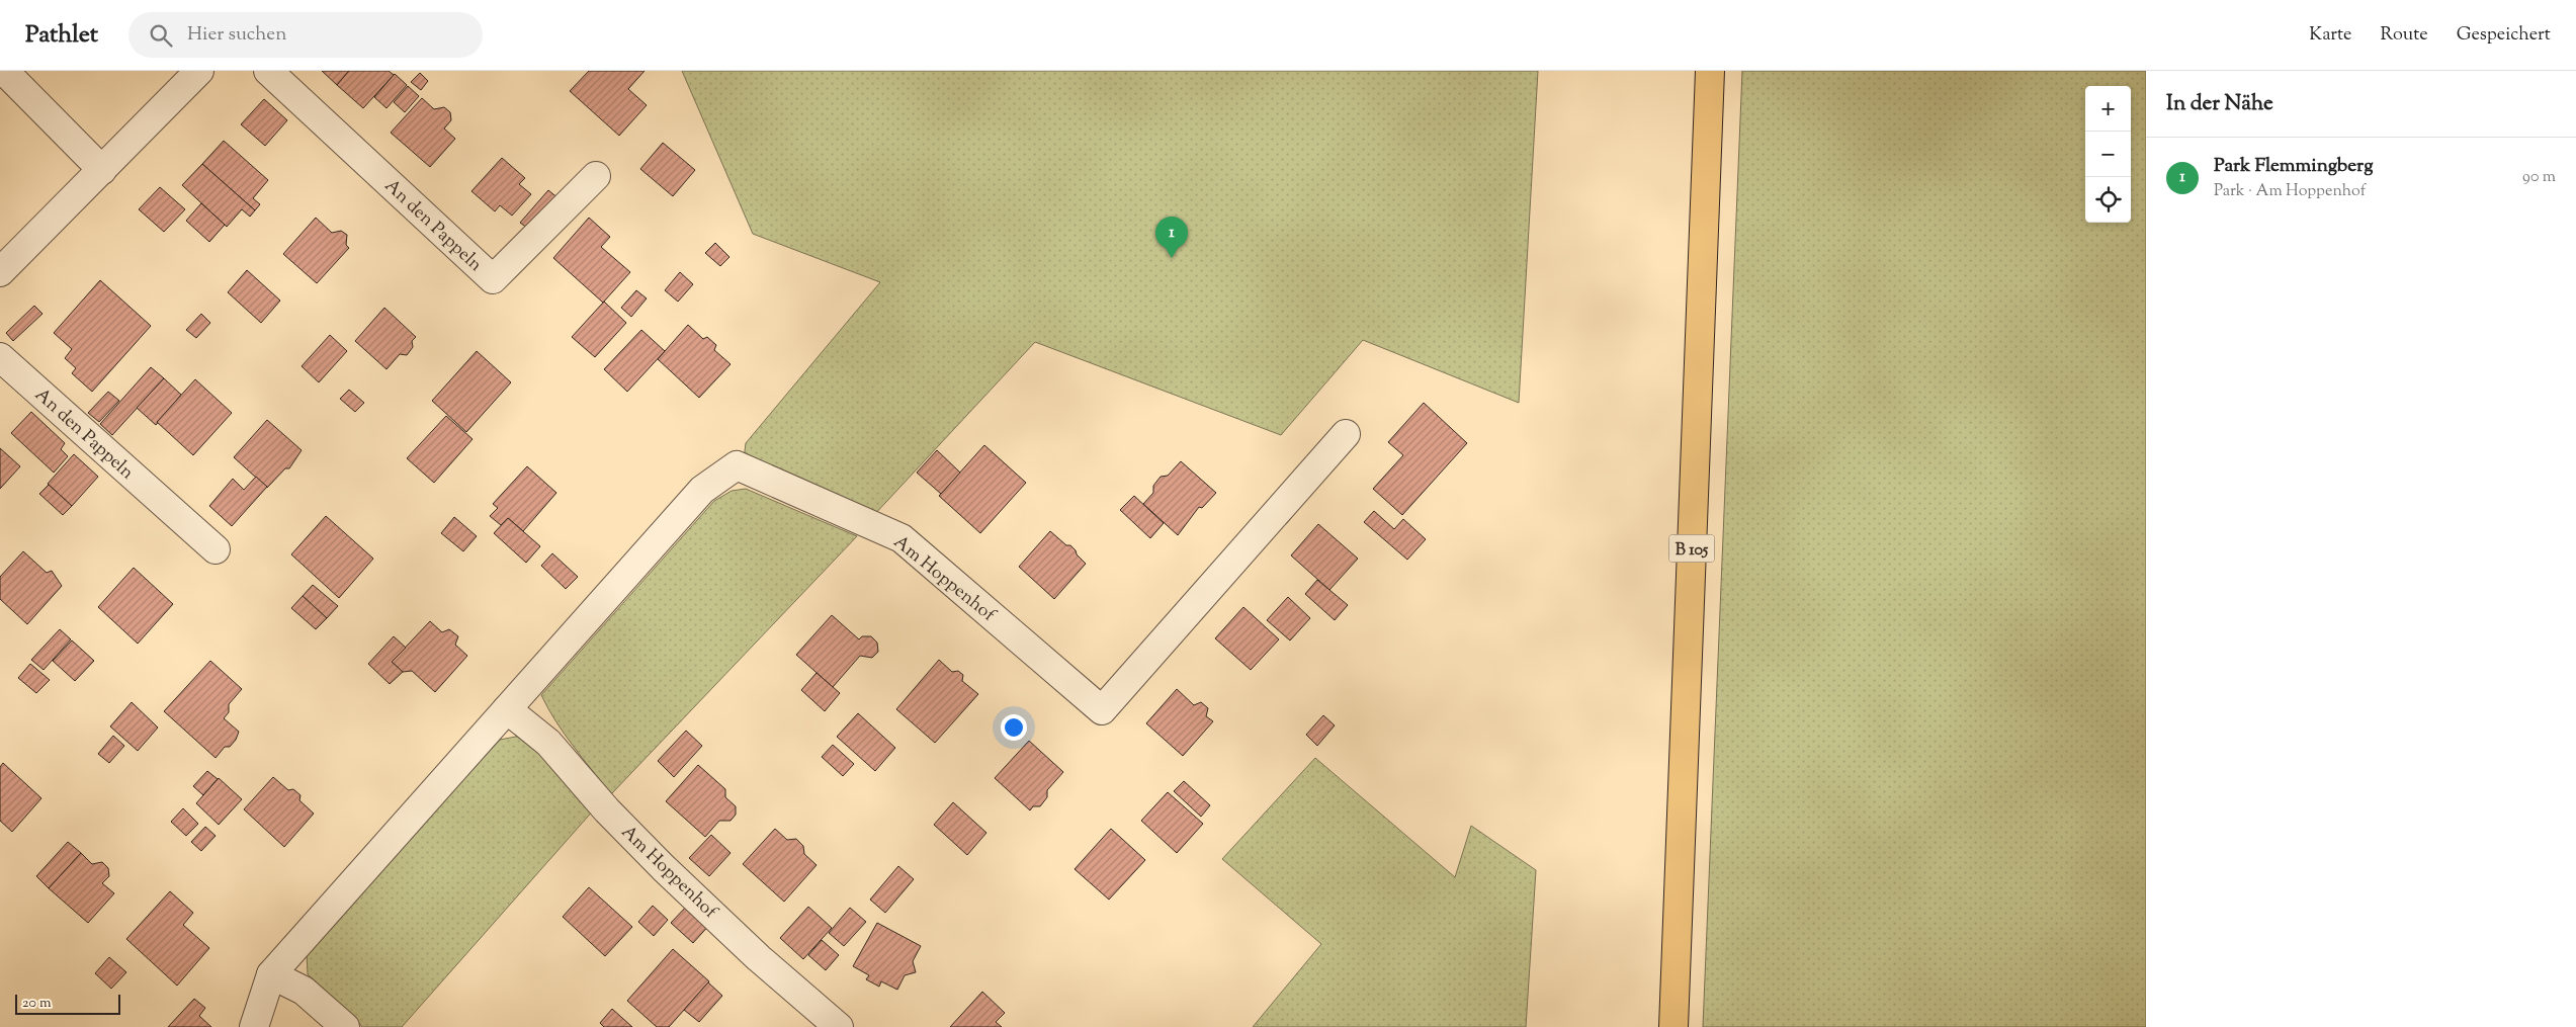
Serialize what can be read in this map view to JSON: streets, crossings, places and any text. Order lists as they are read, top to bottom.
{
  "streets": {
    "highway": ["B 105"],
    "street": ["An den Pappeln", "Am Hoppenhof"]
  },
  "scale_bar": "20 m",
  "page": {
    "header": "Pathlet",
    "search": "Hier suchen",
    "nav": ["Karte", "Route", "Gespeichert"],
    "heading": "In der Nähe",
    "map_buttons": ["+", "−"],
    "list": [
      {
        "mark": "1",
        "name": "Park Flemmingberg",
        "note": "Park · Am Hoppenhof",
        "value": "90 m"
      }
    ],
    "pins": "1",
    "scale": "20 m"
  }
}
